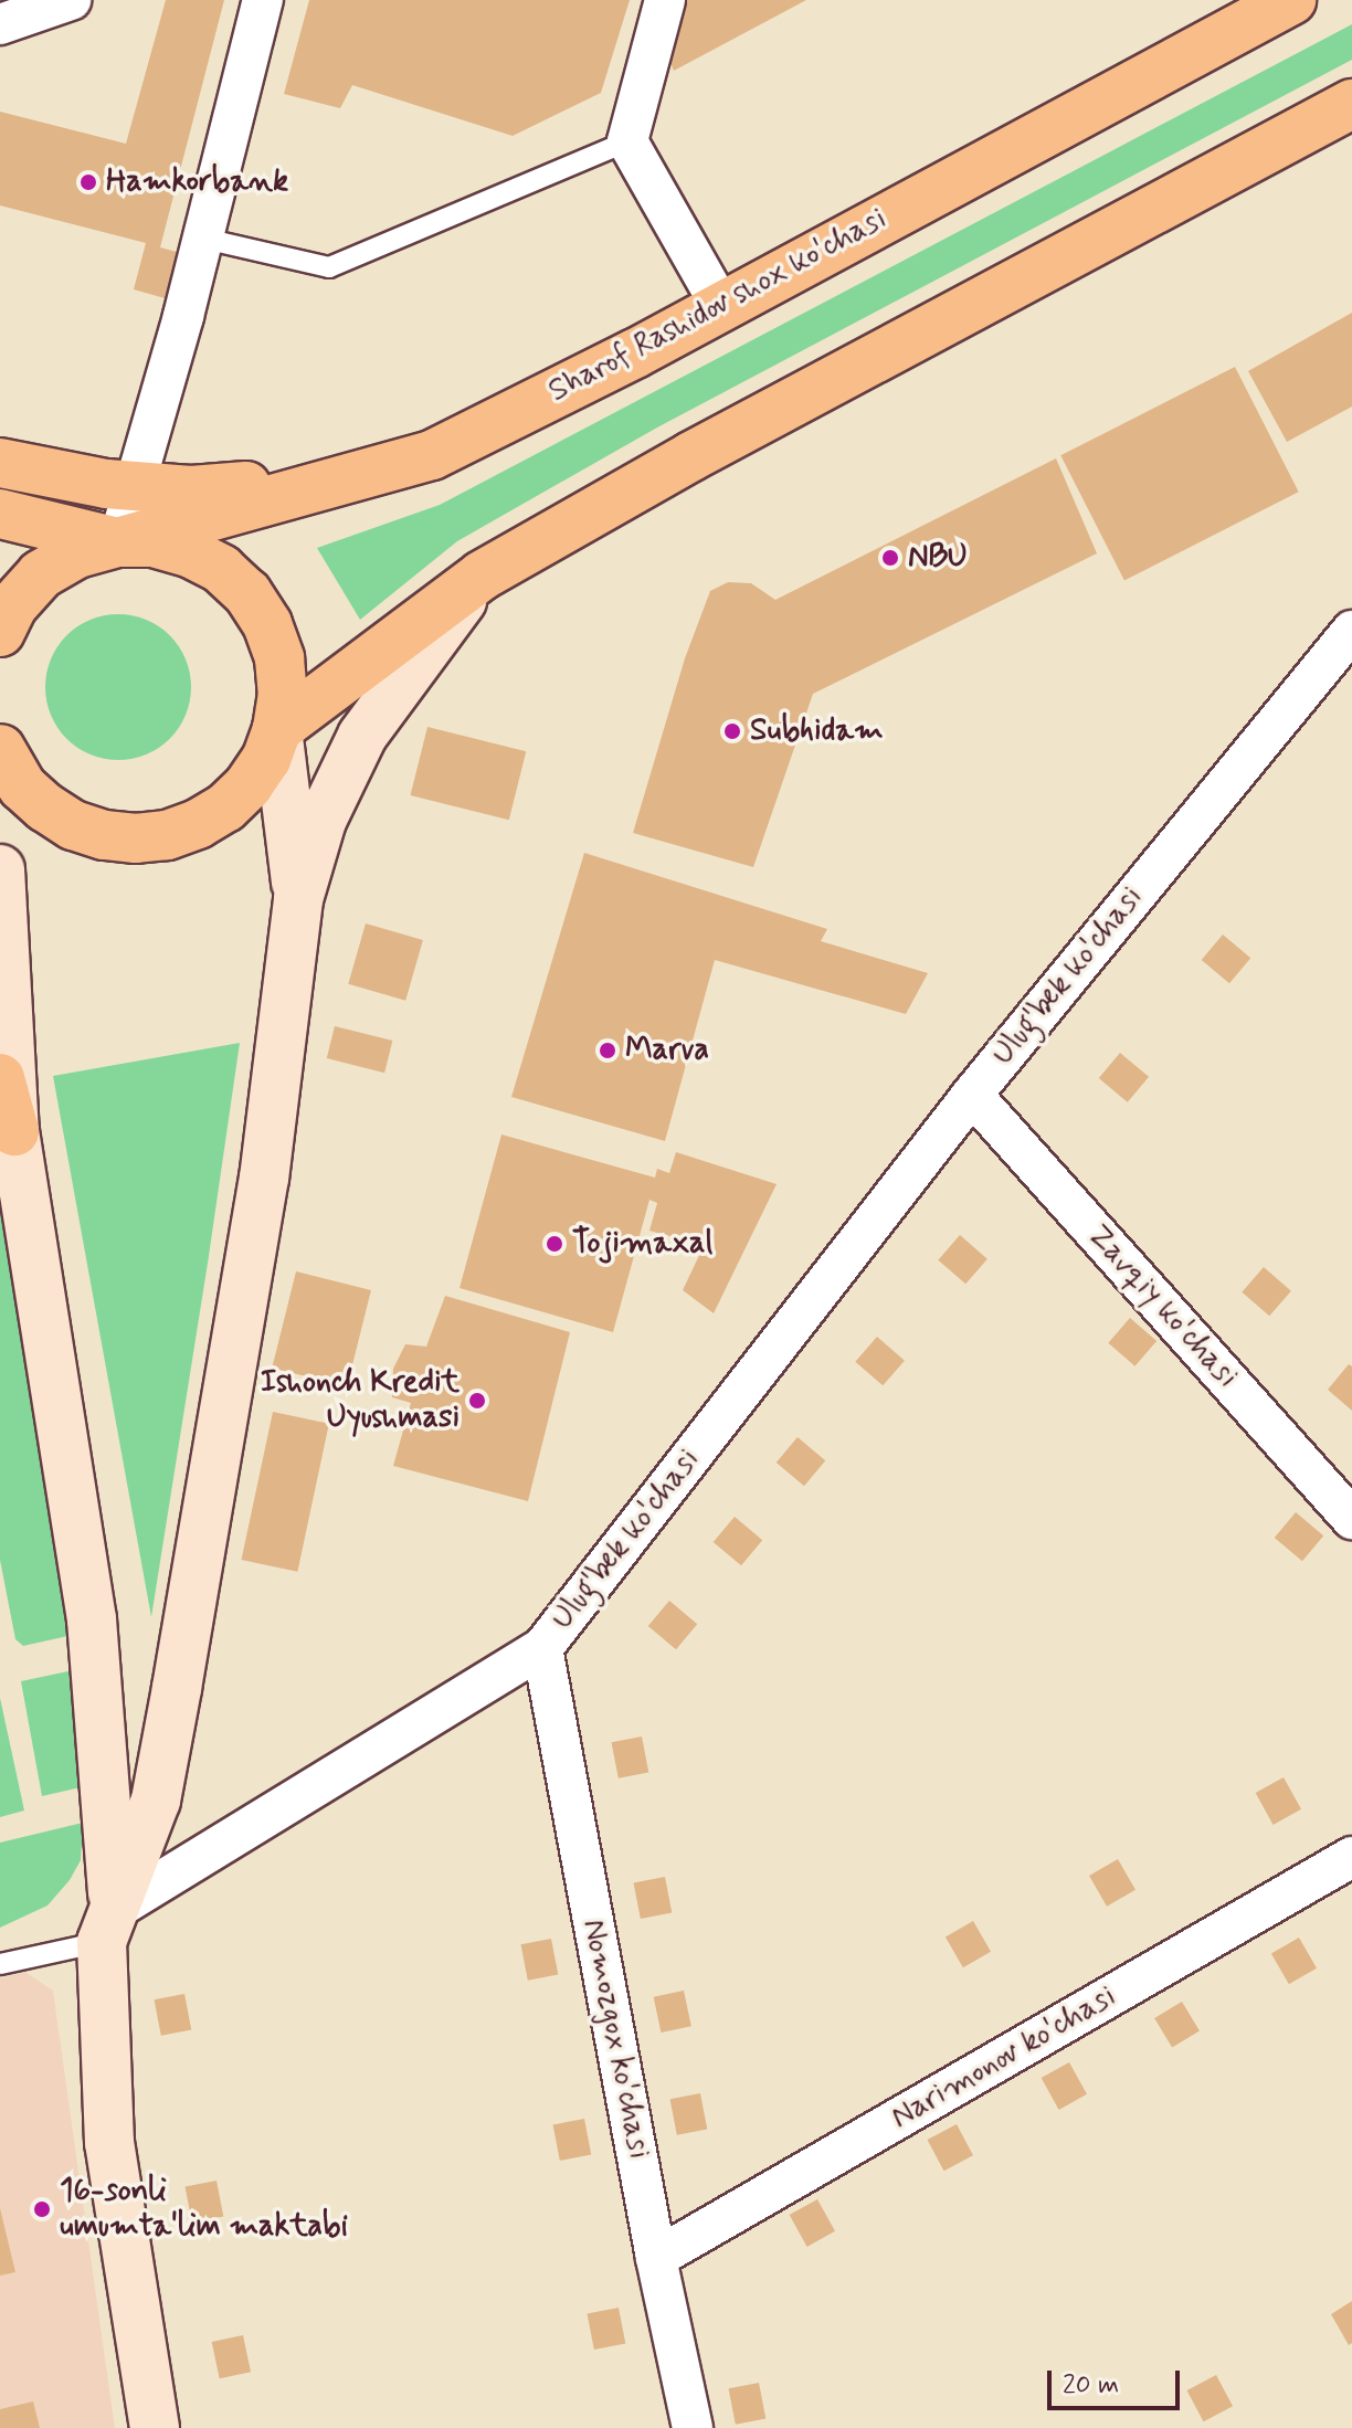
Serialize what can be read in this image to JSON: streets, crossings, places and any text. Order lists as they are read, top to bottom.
{
  "streets": {
    "main road": ["Sharof Rashidov shox ko'chasi"],
    "street": [
      "Ulug'bek ko'chasi",
      "Zavqiy ko'chasi",
      "Nomozgox ko'chasi",
      "Narimonov ko'chasi"
    ]
  },
  "crossings": [
    ["Ulug'bek ko'chasi", "Zavqiy ko'chasi"],
    ["Ulug'bek ko'chasi", "Nomozgox ko'chasi"],
    ["Nomozgox ko'chasi", "Narimonov ko'chasi"]
  ],
  "places": [
    "Hamkorbank",
    "NBU",
    "Subhidam",
    "Marva",
    "Tojimaxal",
    "Ishonch Kredit Uyushmasi",
    "16-sonli umumta'lim maktabi"
  ],
  "scale_bar": "20 m"
}
